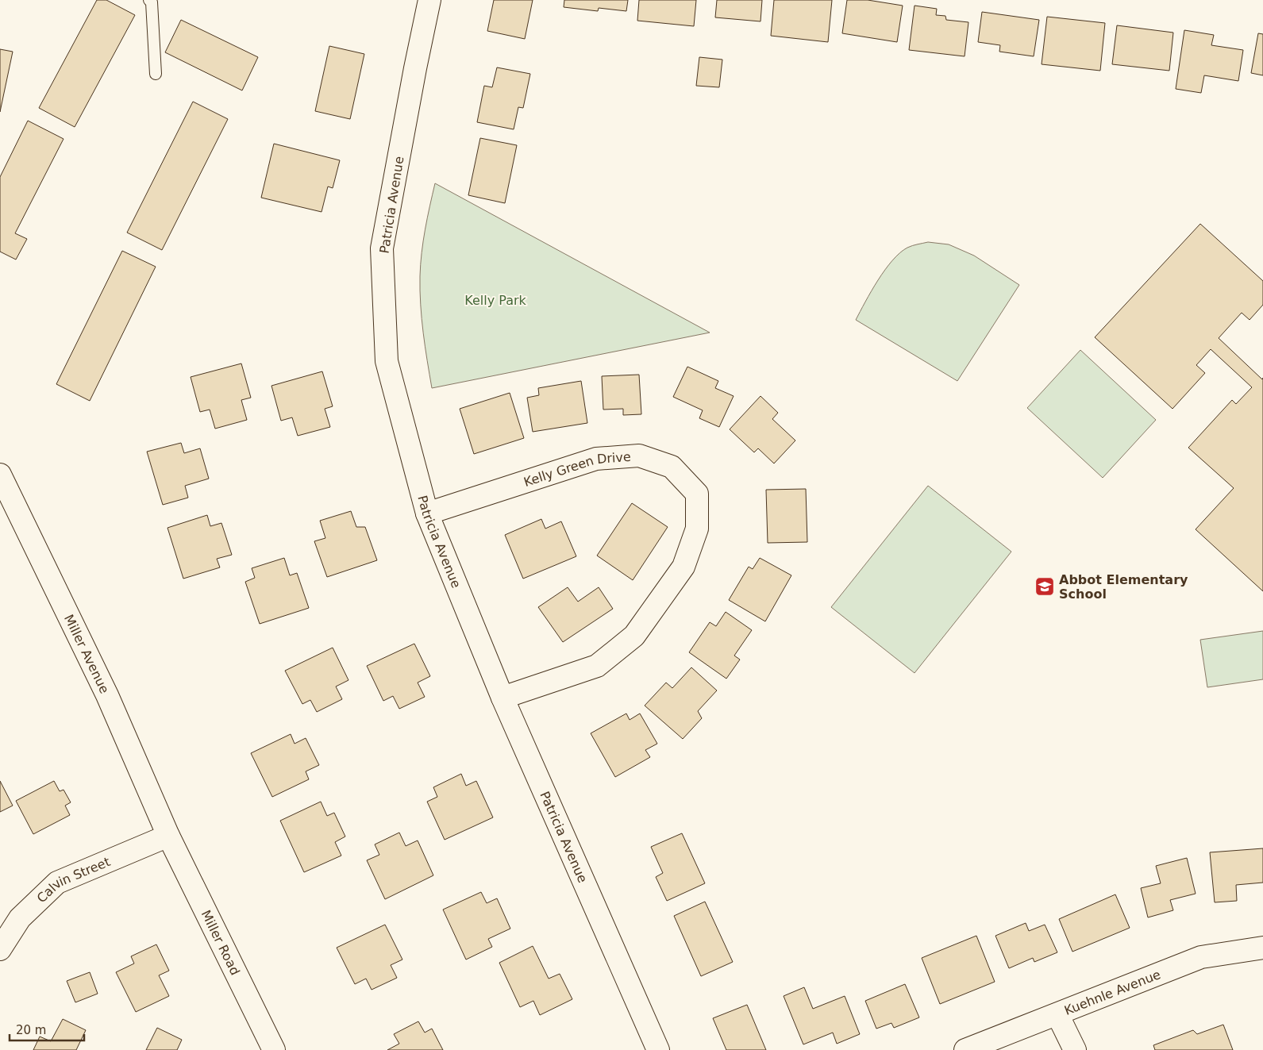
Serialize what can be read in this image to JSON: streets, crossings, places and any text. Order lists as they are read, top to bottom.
{
  "streets": {
    "street": [
      "Patricia Avenue",
      "Kelly Green Drive",
      "Miller Avenue",
      "Calvin Street",
      "Miller Road",
      "Kuehnle Avenue"
    ]
  },
  "crossings": [
    ["Patricia Avenue", "Kelly Green Drive"],
    ["Miller Avenue", "Calvin Street"],
    ["Miller Avenue", "Miller Road"],
    ["Calvin Street", "Miller Road"]
  ],
  "parks": ["Kelly Park"],
  "places": {
    "school or university": ["Abbot Elementary School"]
  },
  "scale_bar": "20 m"
}
